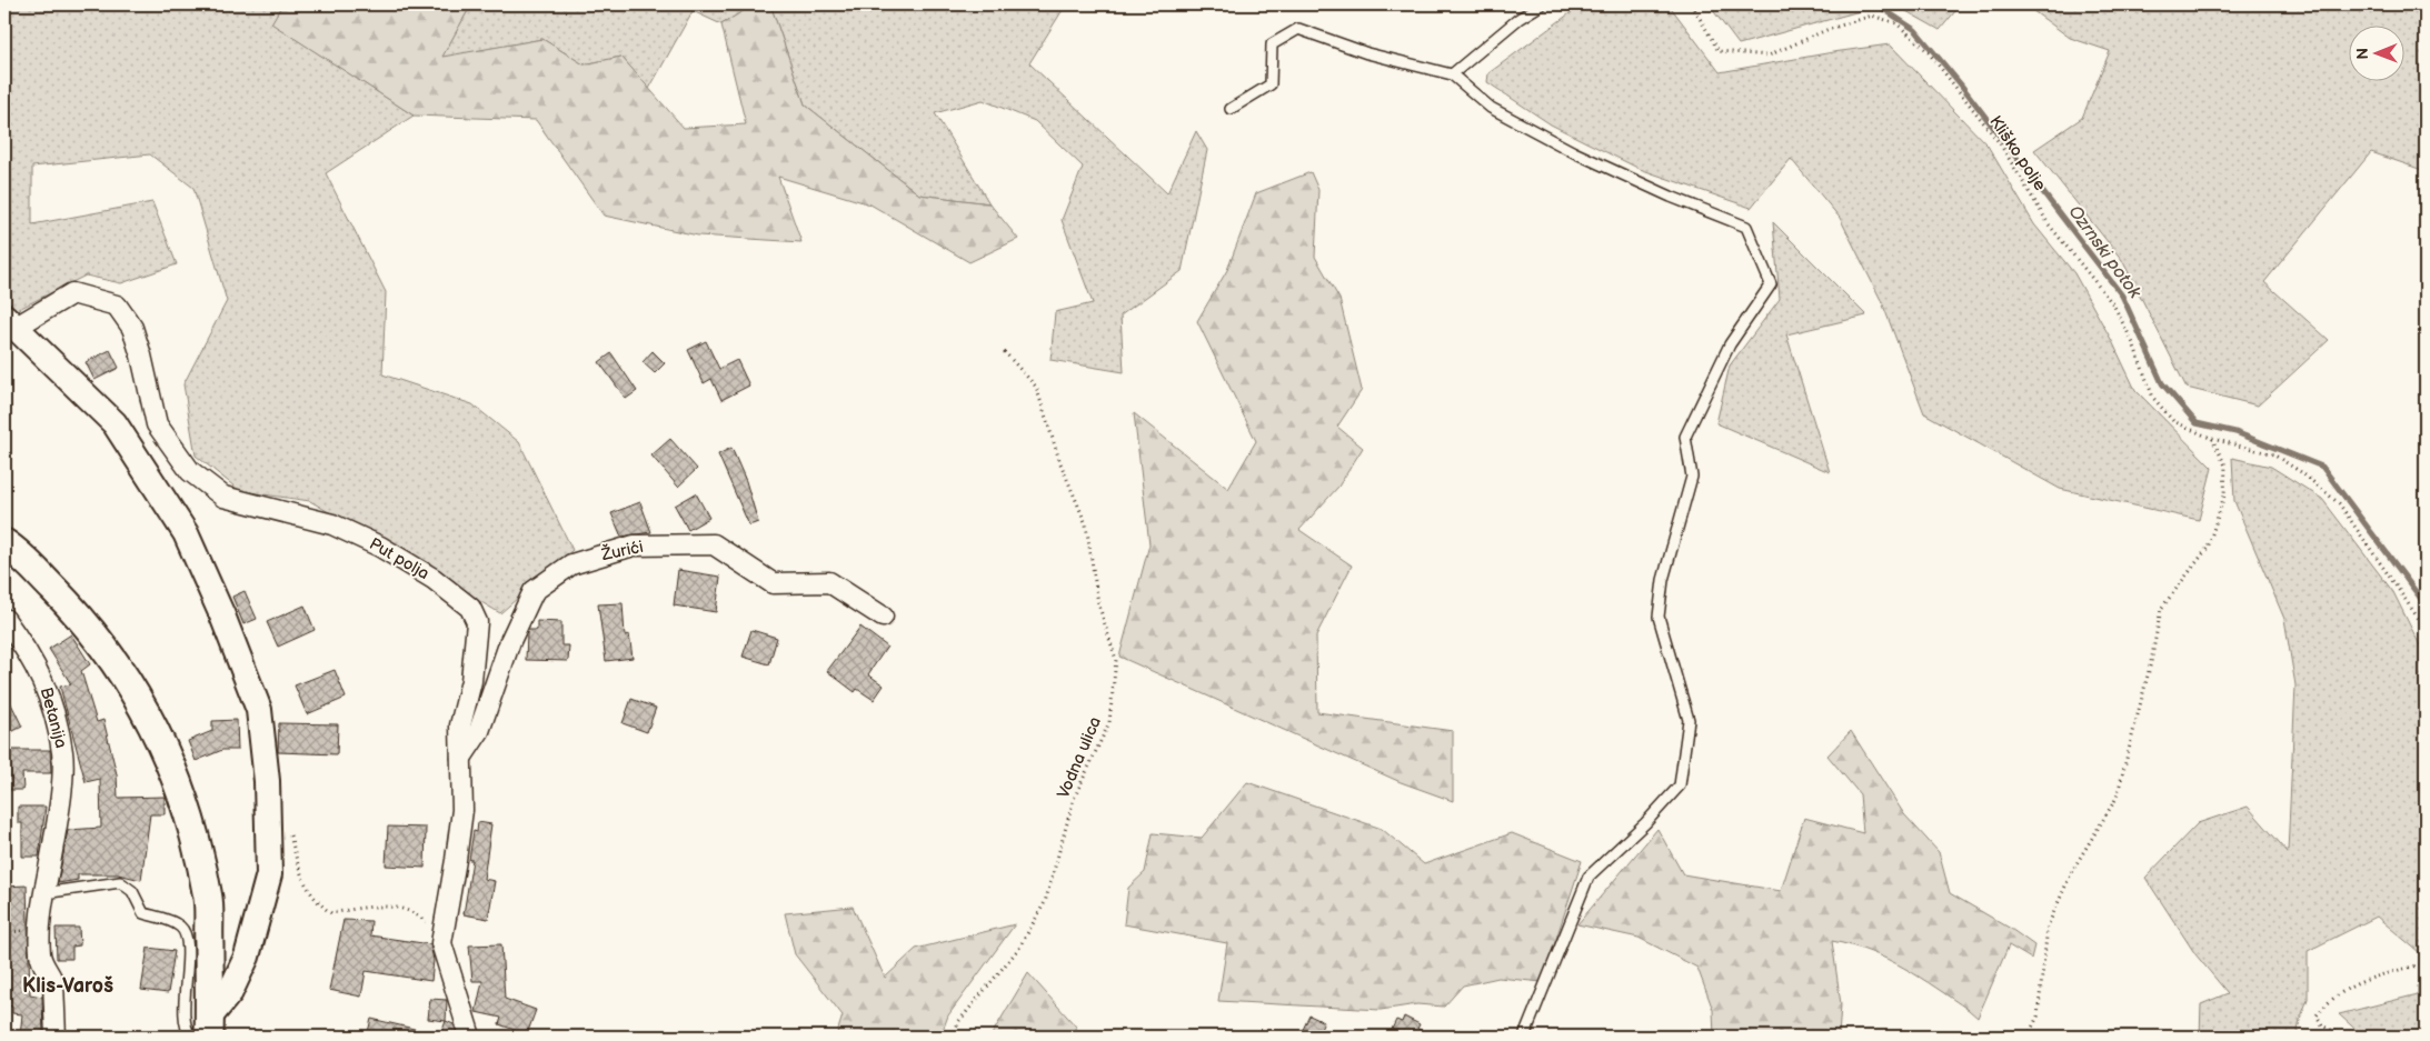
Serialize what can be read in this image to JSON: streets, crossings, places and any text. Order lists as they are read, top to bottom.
{
  "streets": {
    "street": ["Žurići", "Put polja", "Betanija"],
    "path": ["Kliško polje", "Vodna ulica"]
  },
  "crossings": [
    ["Žurići", "Put polja"]
  ],
  "districts": ["Klis-Varoš"],
  "water": ["Ozrnski potok"],
  "north": "left"
}
